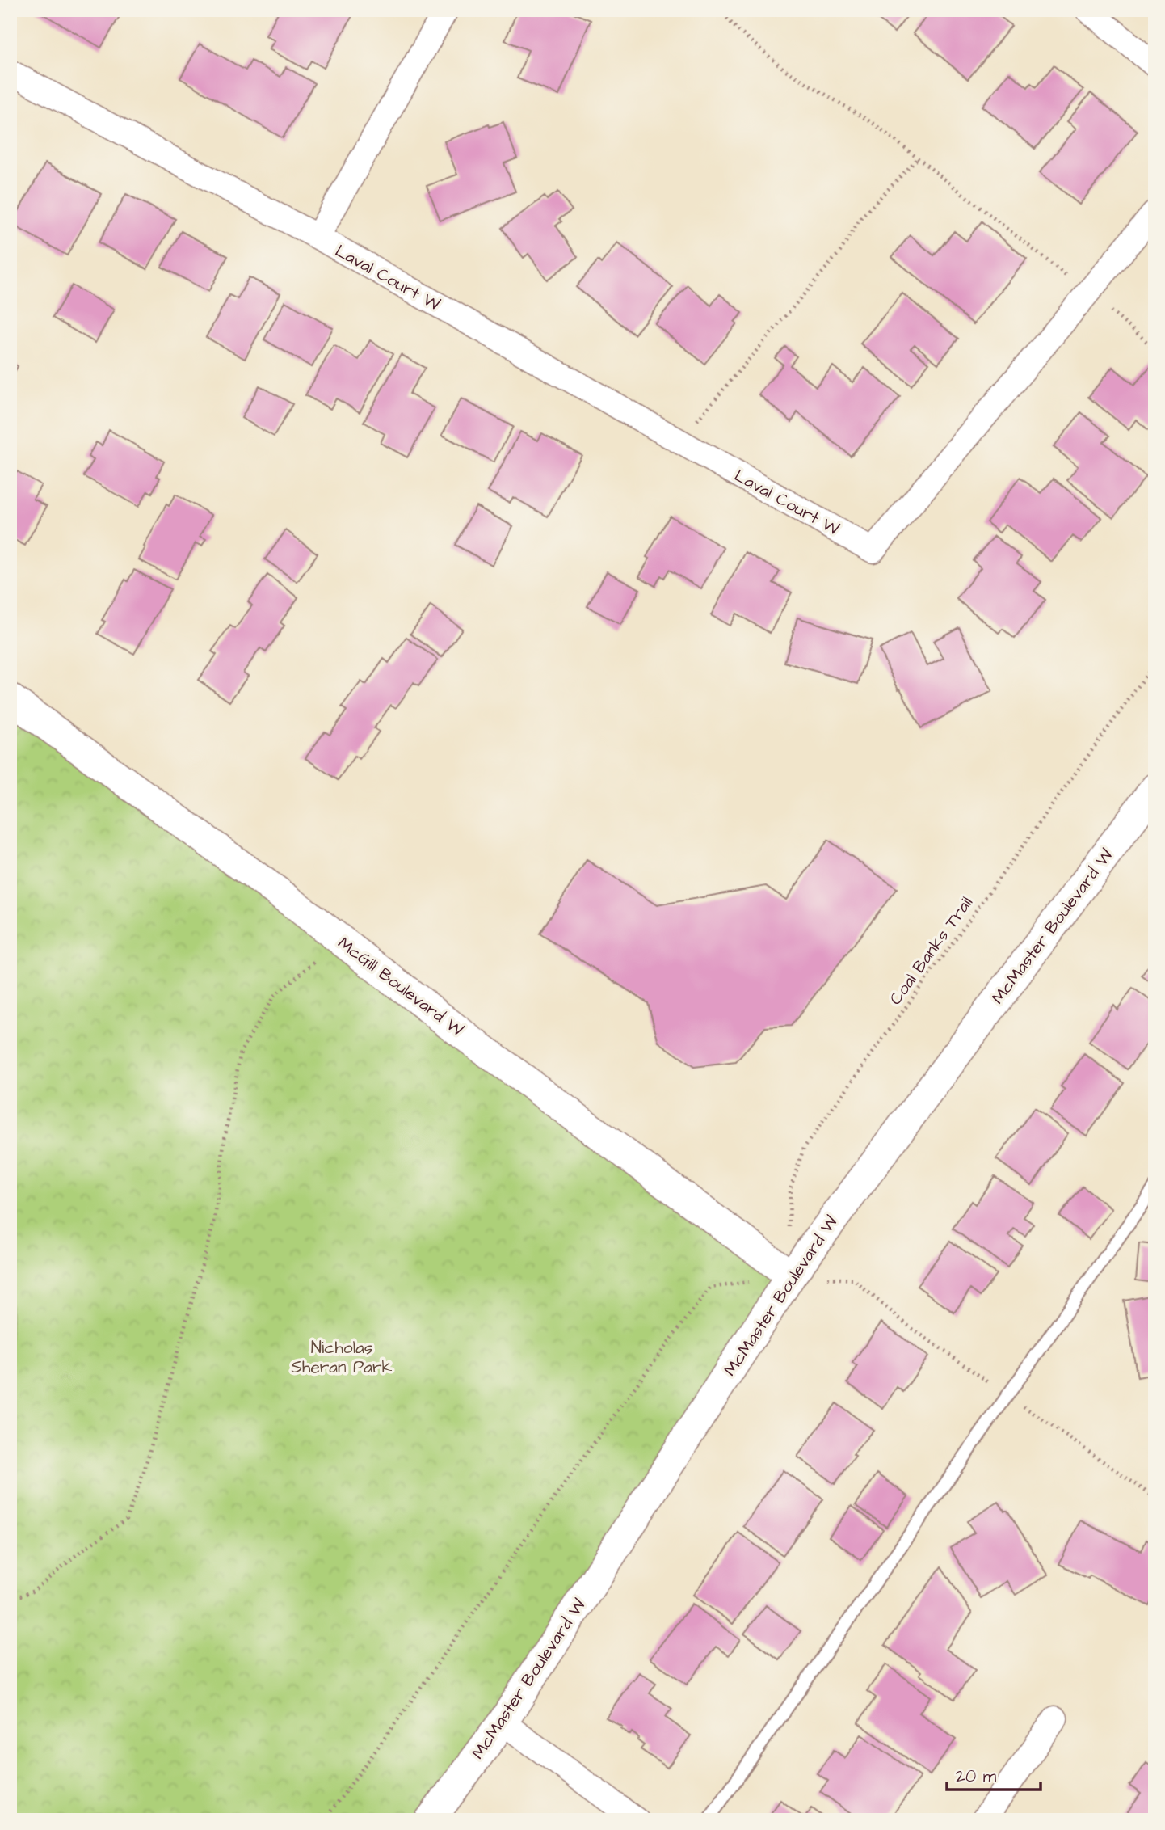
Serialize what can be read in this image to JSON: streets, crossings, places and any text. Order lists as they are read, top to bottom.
{
  "streets": {
    "street": ["Laval Court W", "McMaster Boulevard W", "McGill Boulevard W"],
    "path": ["Coal Banks Trail"]
  },
  "crossings": [
    ["McMaster Boulevard W", "Coal Banks Trail"],
    ["McMaster Boulevard W", "McGill Boulevard W"],
    ["Coal Banks Trail", "McGill Boulevard W"]
  ],
  "parks": ["Nicholas Sheran Park"],
  "scale_bar": "20 m"
}
